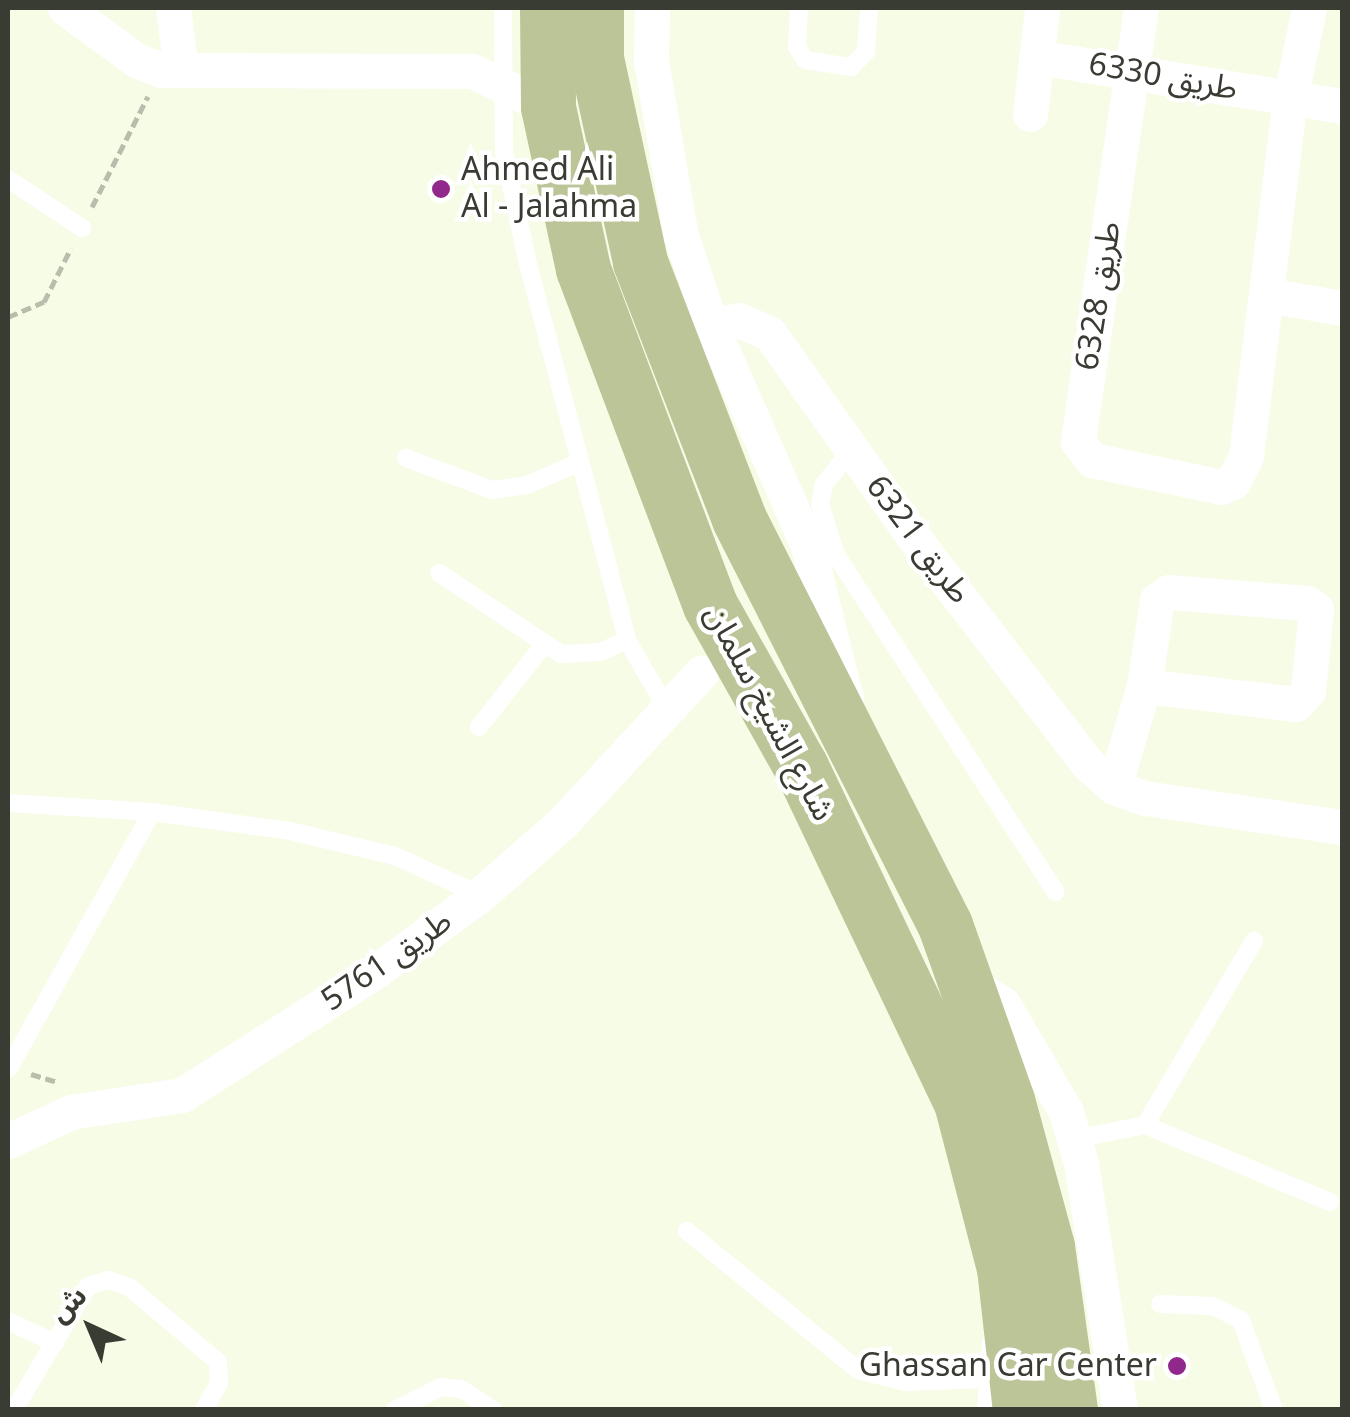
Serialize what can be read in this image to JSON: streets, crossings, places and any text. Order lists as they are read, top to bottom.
{
  "streets": {
    "main road": ["شارع الشيخ سلمان"],
    "street": [
      "طريق 6330",
      "طريق 6328",
      "طريق 6321",
      "طريق 5761"
    ]
  },
  "crossings": [
    ["طريق 6330", "طريق 6328"],
    ["شارع الشيخ سلمان", "طريق 5761"]
  ],
  "places": ["Ahmed Ali Al - Jalahma", "Ghassan Car Center"],
  "north": "top left"
}
